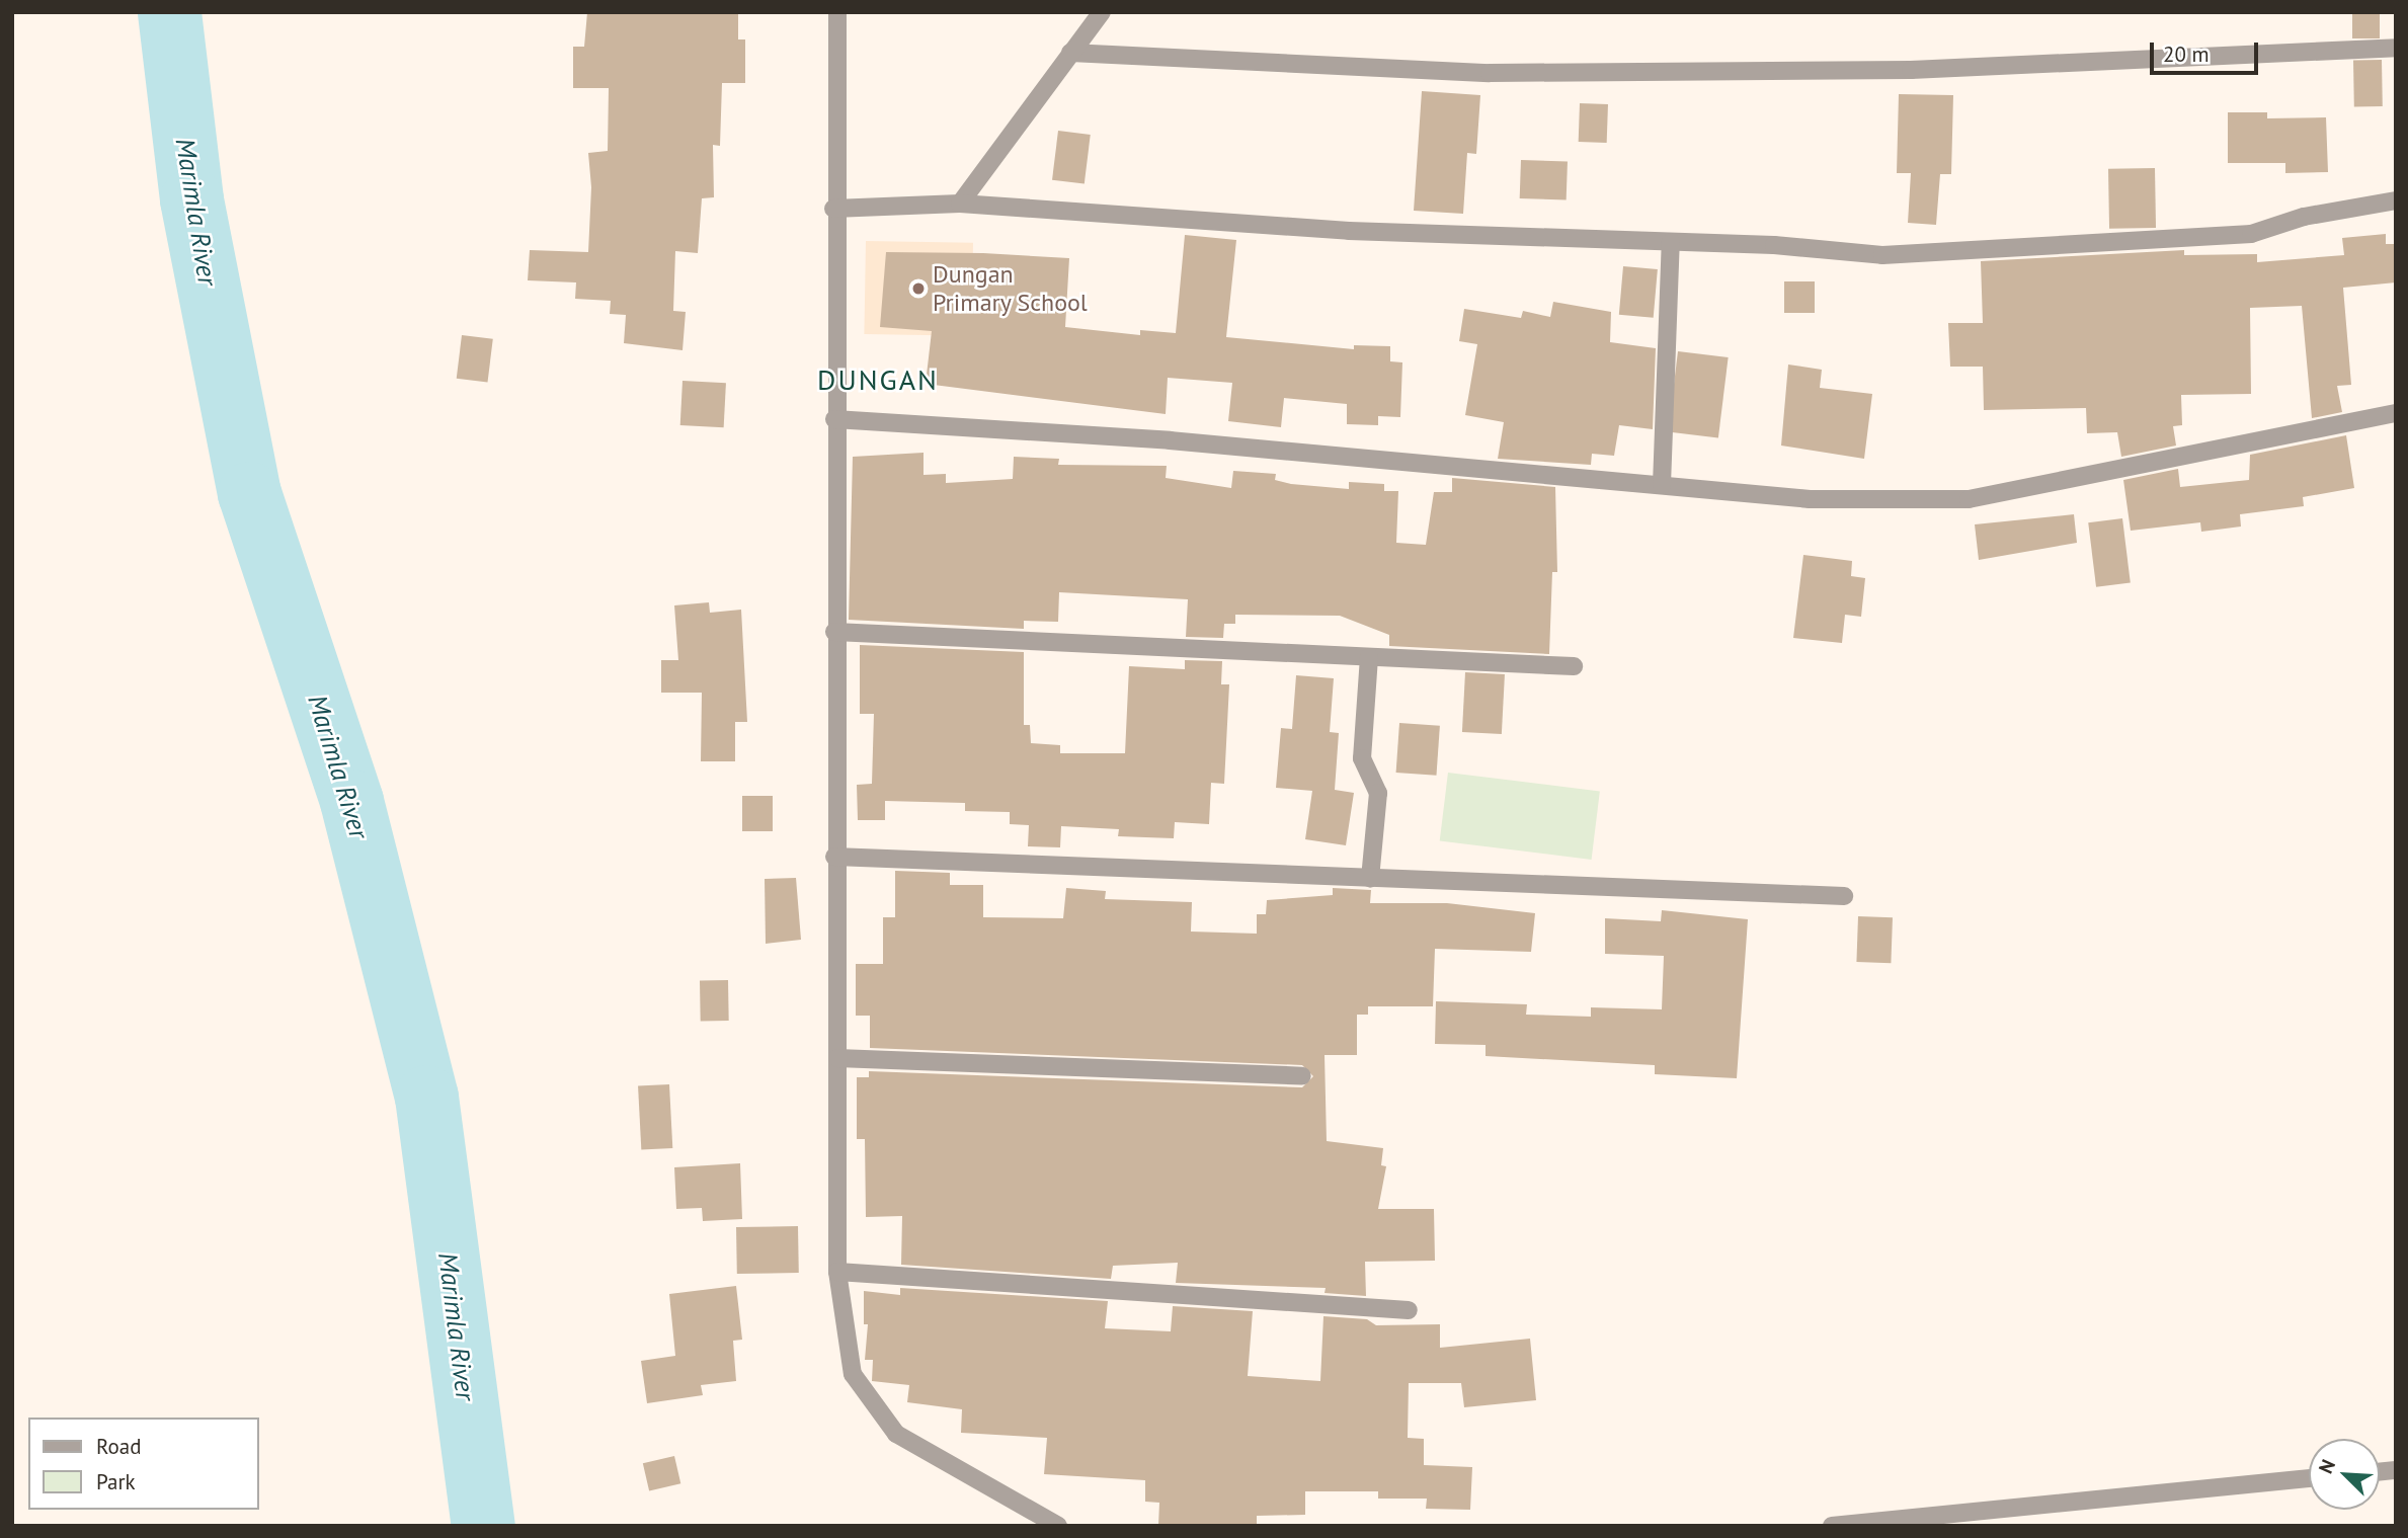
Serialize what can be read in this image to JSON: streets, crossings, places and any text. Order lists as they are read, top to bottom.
{
  "districts": ["DUNGAN"],
  "water": ["Marimla River"],
  "places": ["Dungan Primary School"],
  "legend": ["Road", "Park"],
  "scale_bar": "20 m",
  "north": "top left"
}
